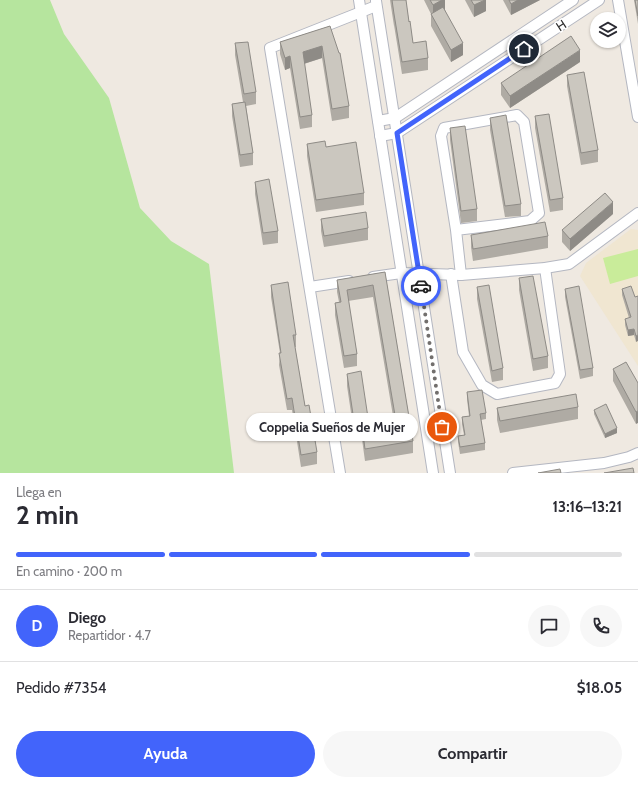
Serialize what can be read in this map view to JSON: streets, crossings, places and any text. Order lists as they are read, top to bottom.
{
  "streets": {
    "street": ["H"]
  },
  "places": ["Coppelia Sueños de Mujer"],
  "page": {
    "bubble": "Coppelia Sueños de Mujer",
    "heading": ["2 min", "Llega en", "13:16–13:21"],
    "panel": [
      "Diego",
      "Repartidor · 4.7",
      "Pedido #7354",
      "$18.05"
    ],
    "bar": "En camino · 200 m",
    "round": "D",
    "buttons": ["Ayuda", "Compartir"]
  }
}
